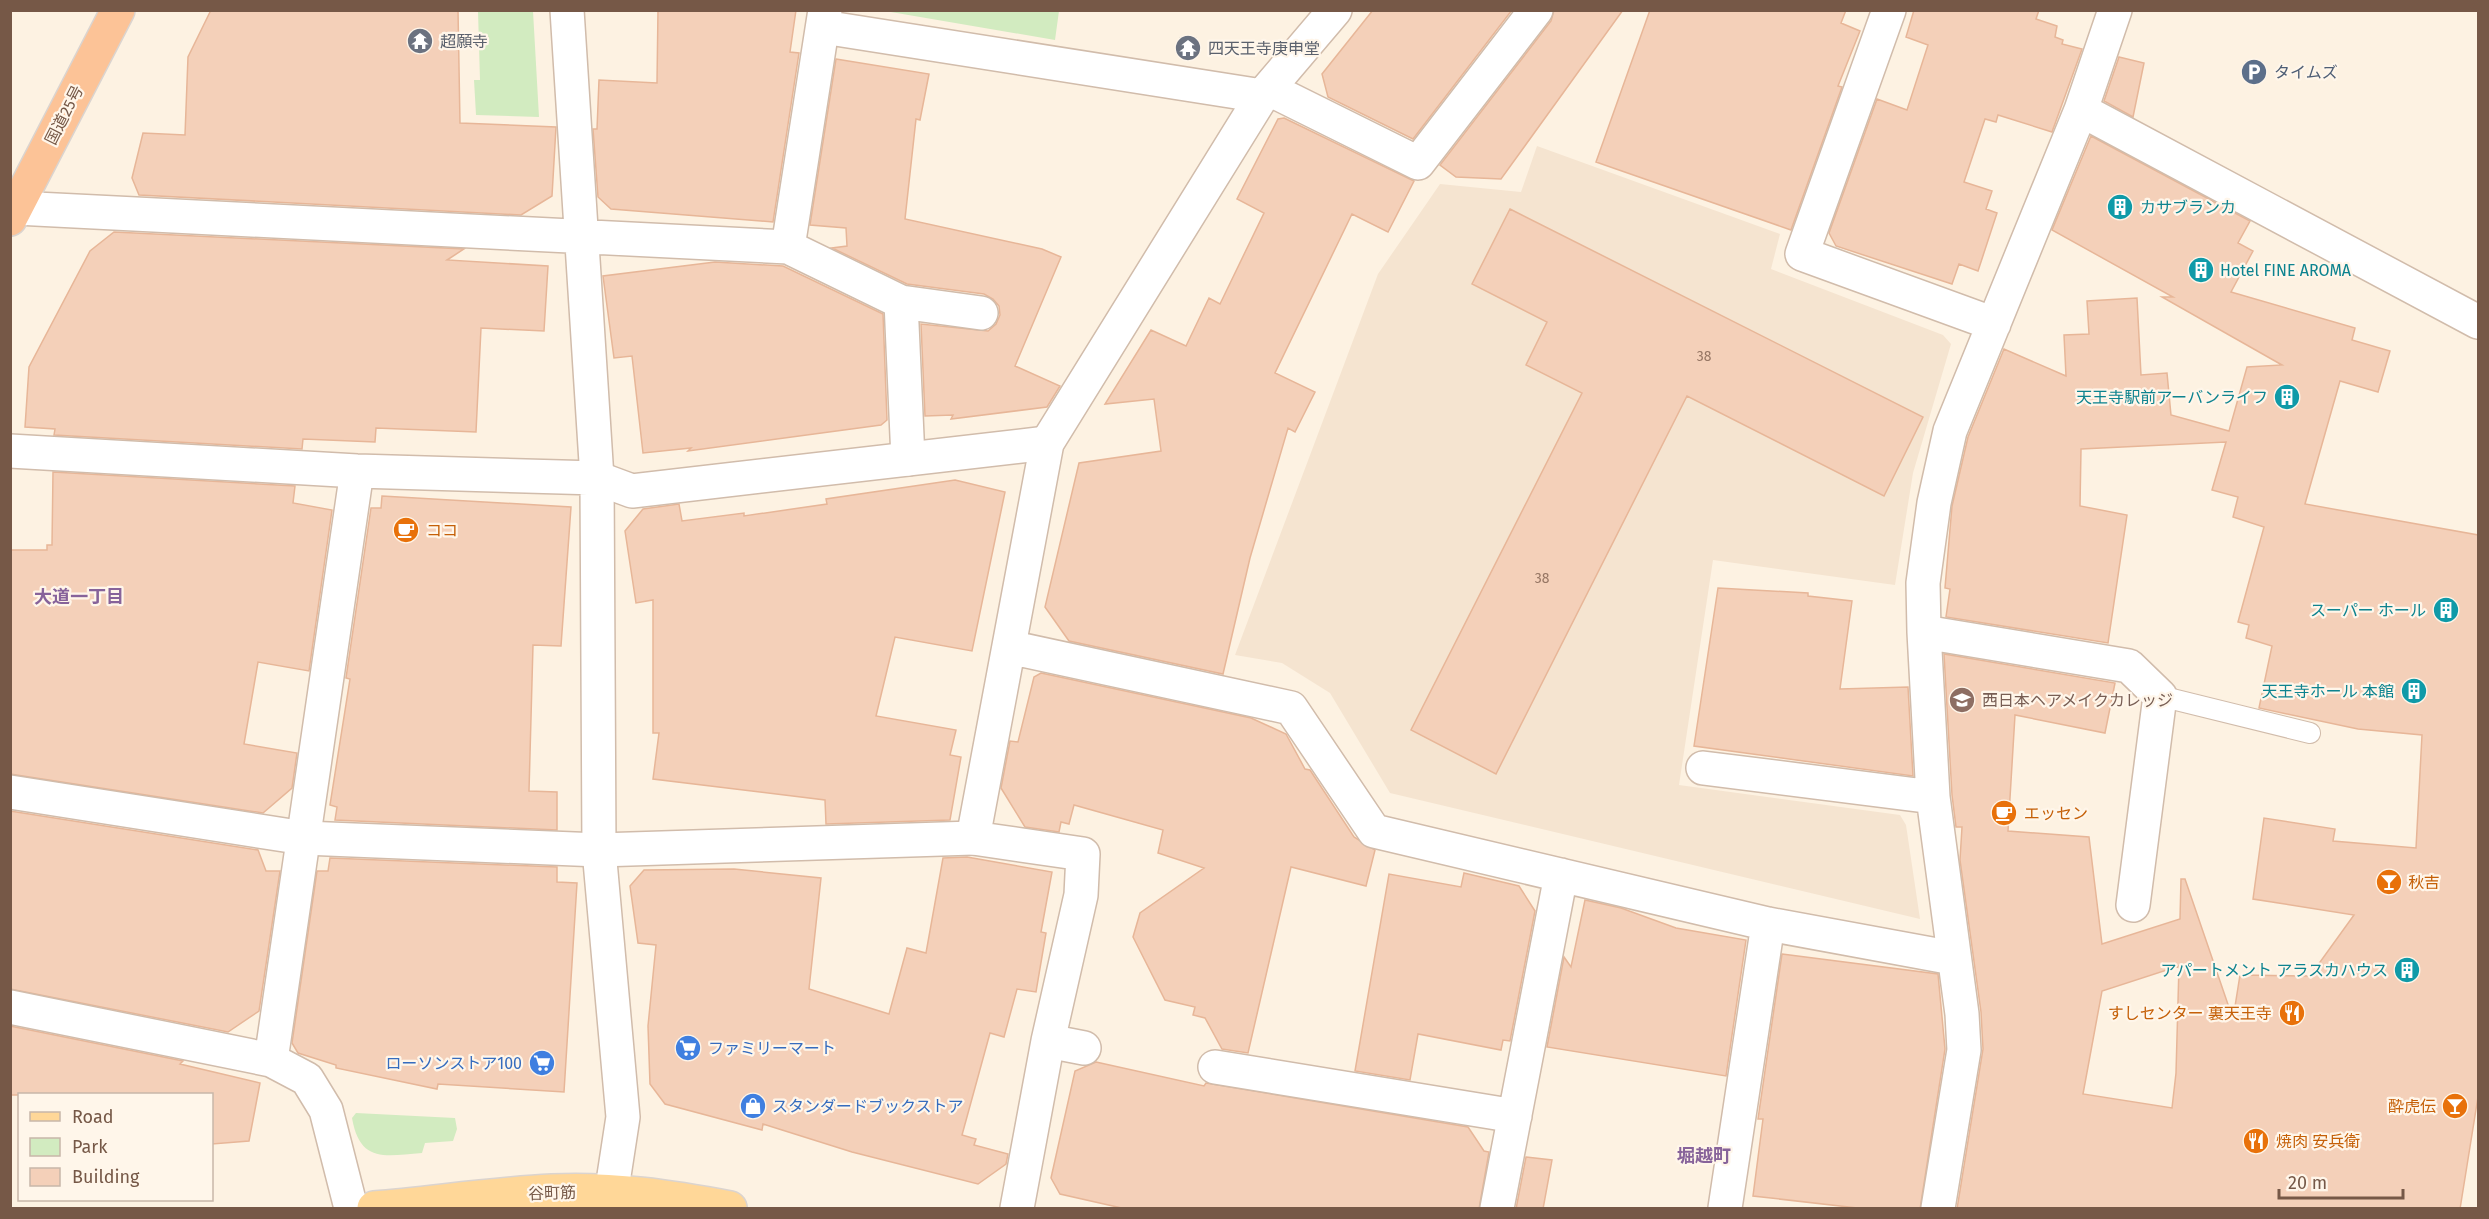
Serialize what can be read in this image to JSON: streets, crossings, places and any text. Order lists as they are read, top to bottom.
{
  "streets": {
    "highway": ["国道25号"],
    "main road": ["谷町筋"]
  },
  "districts": ["大道一丁目", "堀越町"],
  "places": {
    "temple": ["超願寺", "四天王寺庚申堂"],
    "parking": ["タイムズ"],
    "building": [
      "カサブランカ",
      "Hotel FINE AROMA",
      "天王寺駅前アーバンライフ",
      "スーパー ホール",
      "天王寺ホール 本館",
      "アパートメント アラスカハウス"
    ],
    "cafe": ["ココ", "エッセン"],
    "school or university": ["西日本ヘアメイクカレッジ"],
    "bar": ["秋吉", "酔虎伝"],
    "restaurant": ["すしセンター 裏天王寺", "焼肉 安兵衛"],
    "supermarket": ["ファミリーマート", "ローソンストア100"],
    "shop": ["スタンダードブックストア"]
  },
  "house_numbers": ["38", "38"],
  "legend": ["Road", "Park", "Building"],
  "scale_bar": "20 m"
}
